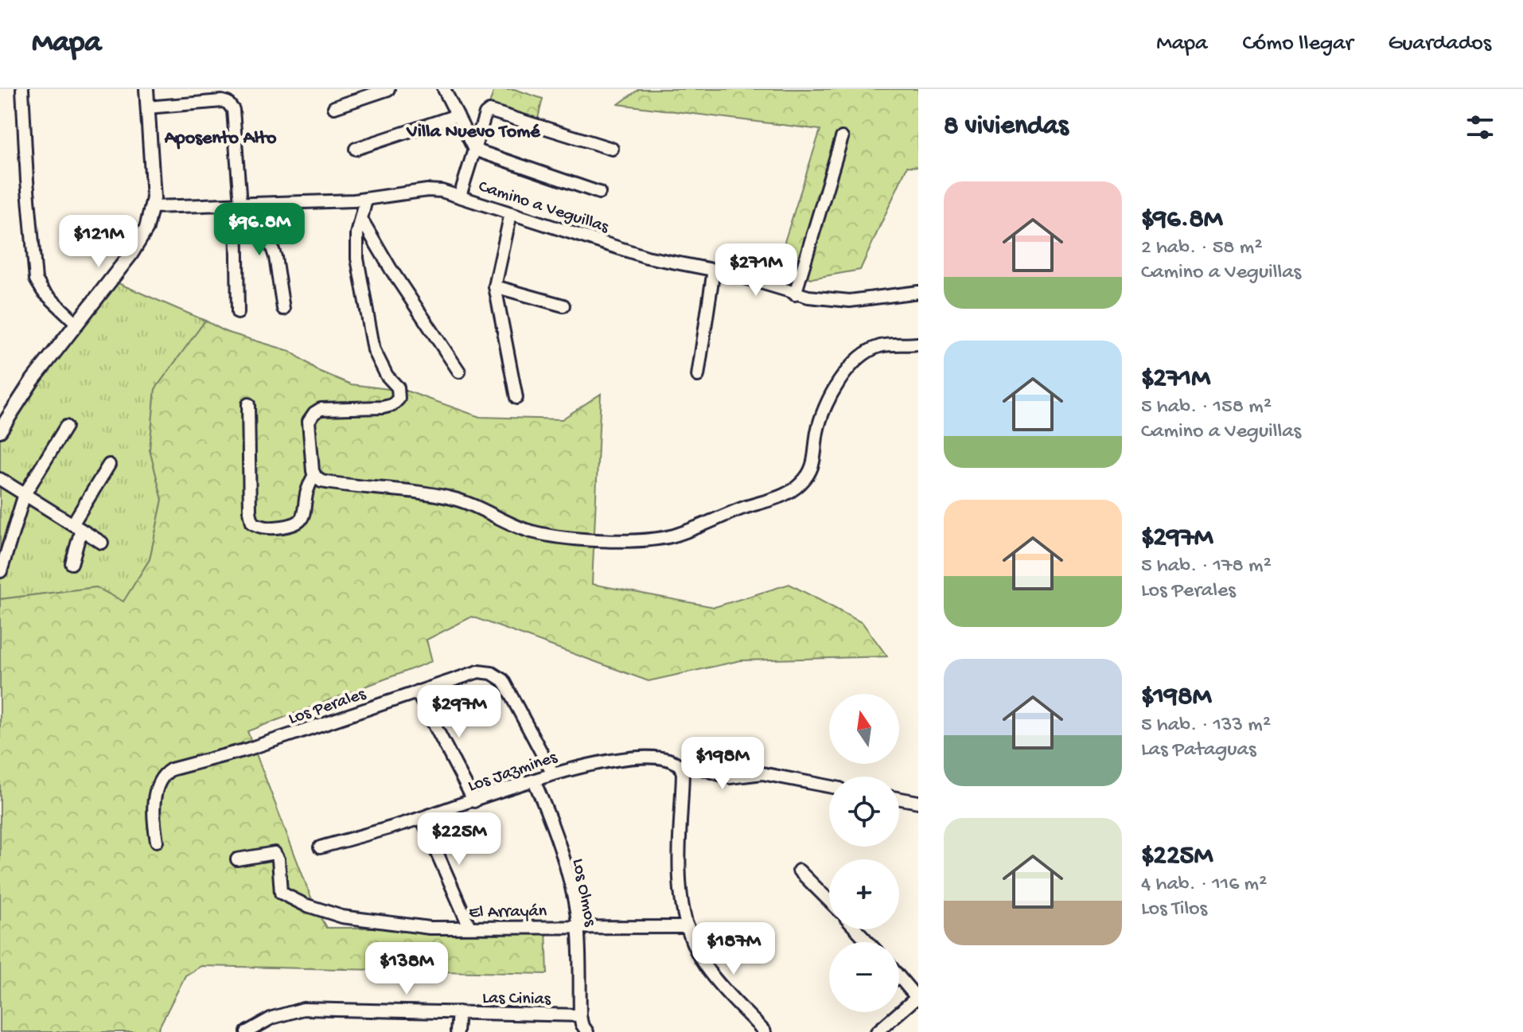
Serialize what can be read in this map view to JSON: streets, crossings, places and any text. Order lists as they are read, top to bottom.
{
  "streets": {
    "street": [
      "Camino a Veguillas",
      "Los Perales",
      "Los Jazmines",
      "Los Olmos",
      "El Arrayán",
      "Las Cinias"
    ]
  },
  "crossings": [
    ["Los Perales", "Los Jazmines"],
    ["Los Jazmines", "Los Olmos"],
    ["Los Olmos", "El Arrayán"],
    ["Los Olmos", "Las Cinias"]
  ],
  "districts": ["Villa Nuevo Tomé", "Aposento Alto"],
  "north": "top",
  "page": {
    "header": "Mapa",
    "nav": ["Mapa", "Cómo llegar", "Guardados"],
    "heading": "8 viviendas",
    "list": [
      {
        "name": "$96.8M",
        "note": "2 hab. · 58 m² · Camino a Veguillas"
      },
      {
        "name": "$271M",
        "note": "5 hab. · 158 m² · Camino a Veguillas"
      },
      {
        "name": "$297M",
        "note": "5 hab. · 178 m² · Los Perales"
      },
      {
        "name": "$198M",
        "note": "5 hab. · 133 m² · Las Pataguas"
      },
      {
        "name": "$225M",
        "note": "4 hab. · 116 m² · Los Tilos"
      }
    ],
    "price": [
      "$96.8M",
      "$121M",
      "$271M",
      "$297M",
      "$198M",
      "$225M",
      "$187M",
      "$138M"
    ],
    "map_buttons": ["+", "−"]
  }
}
